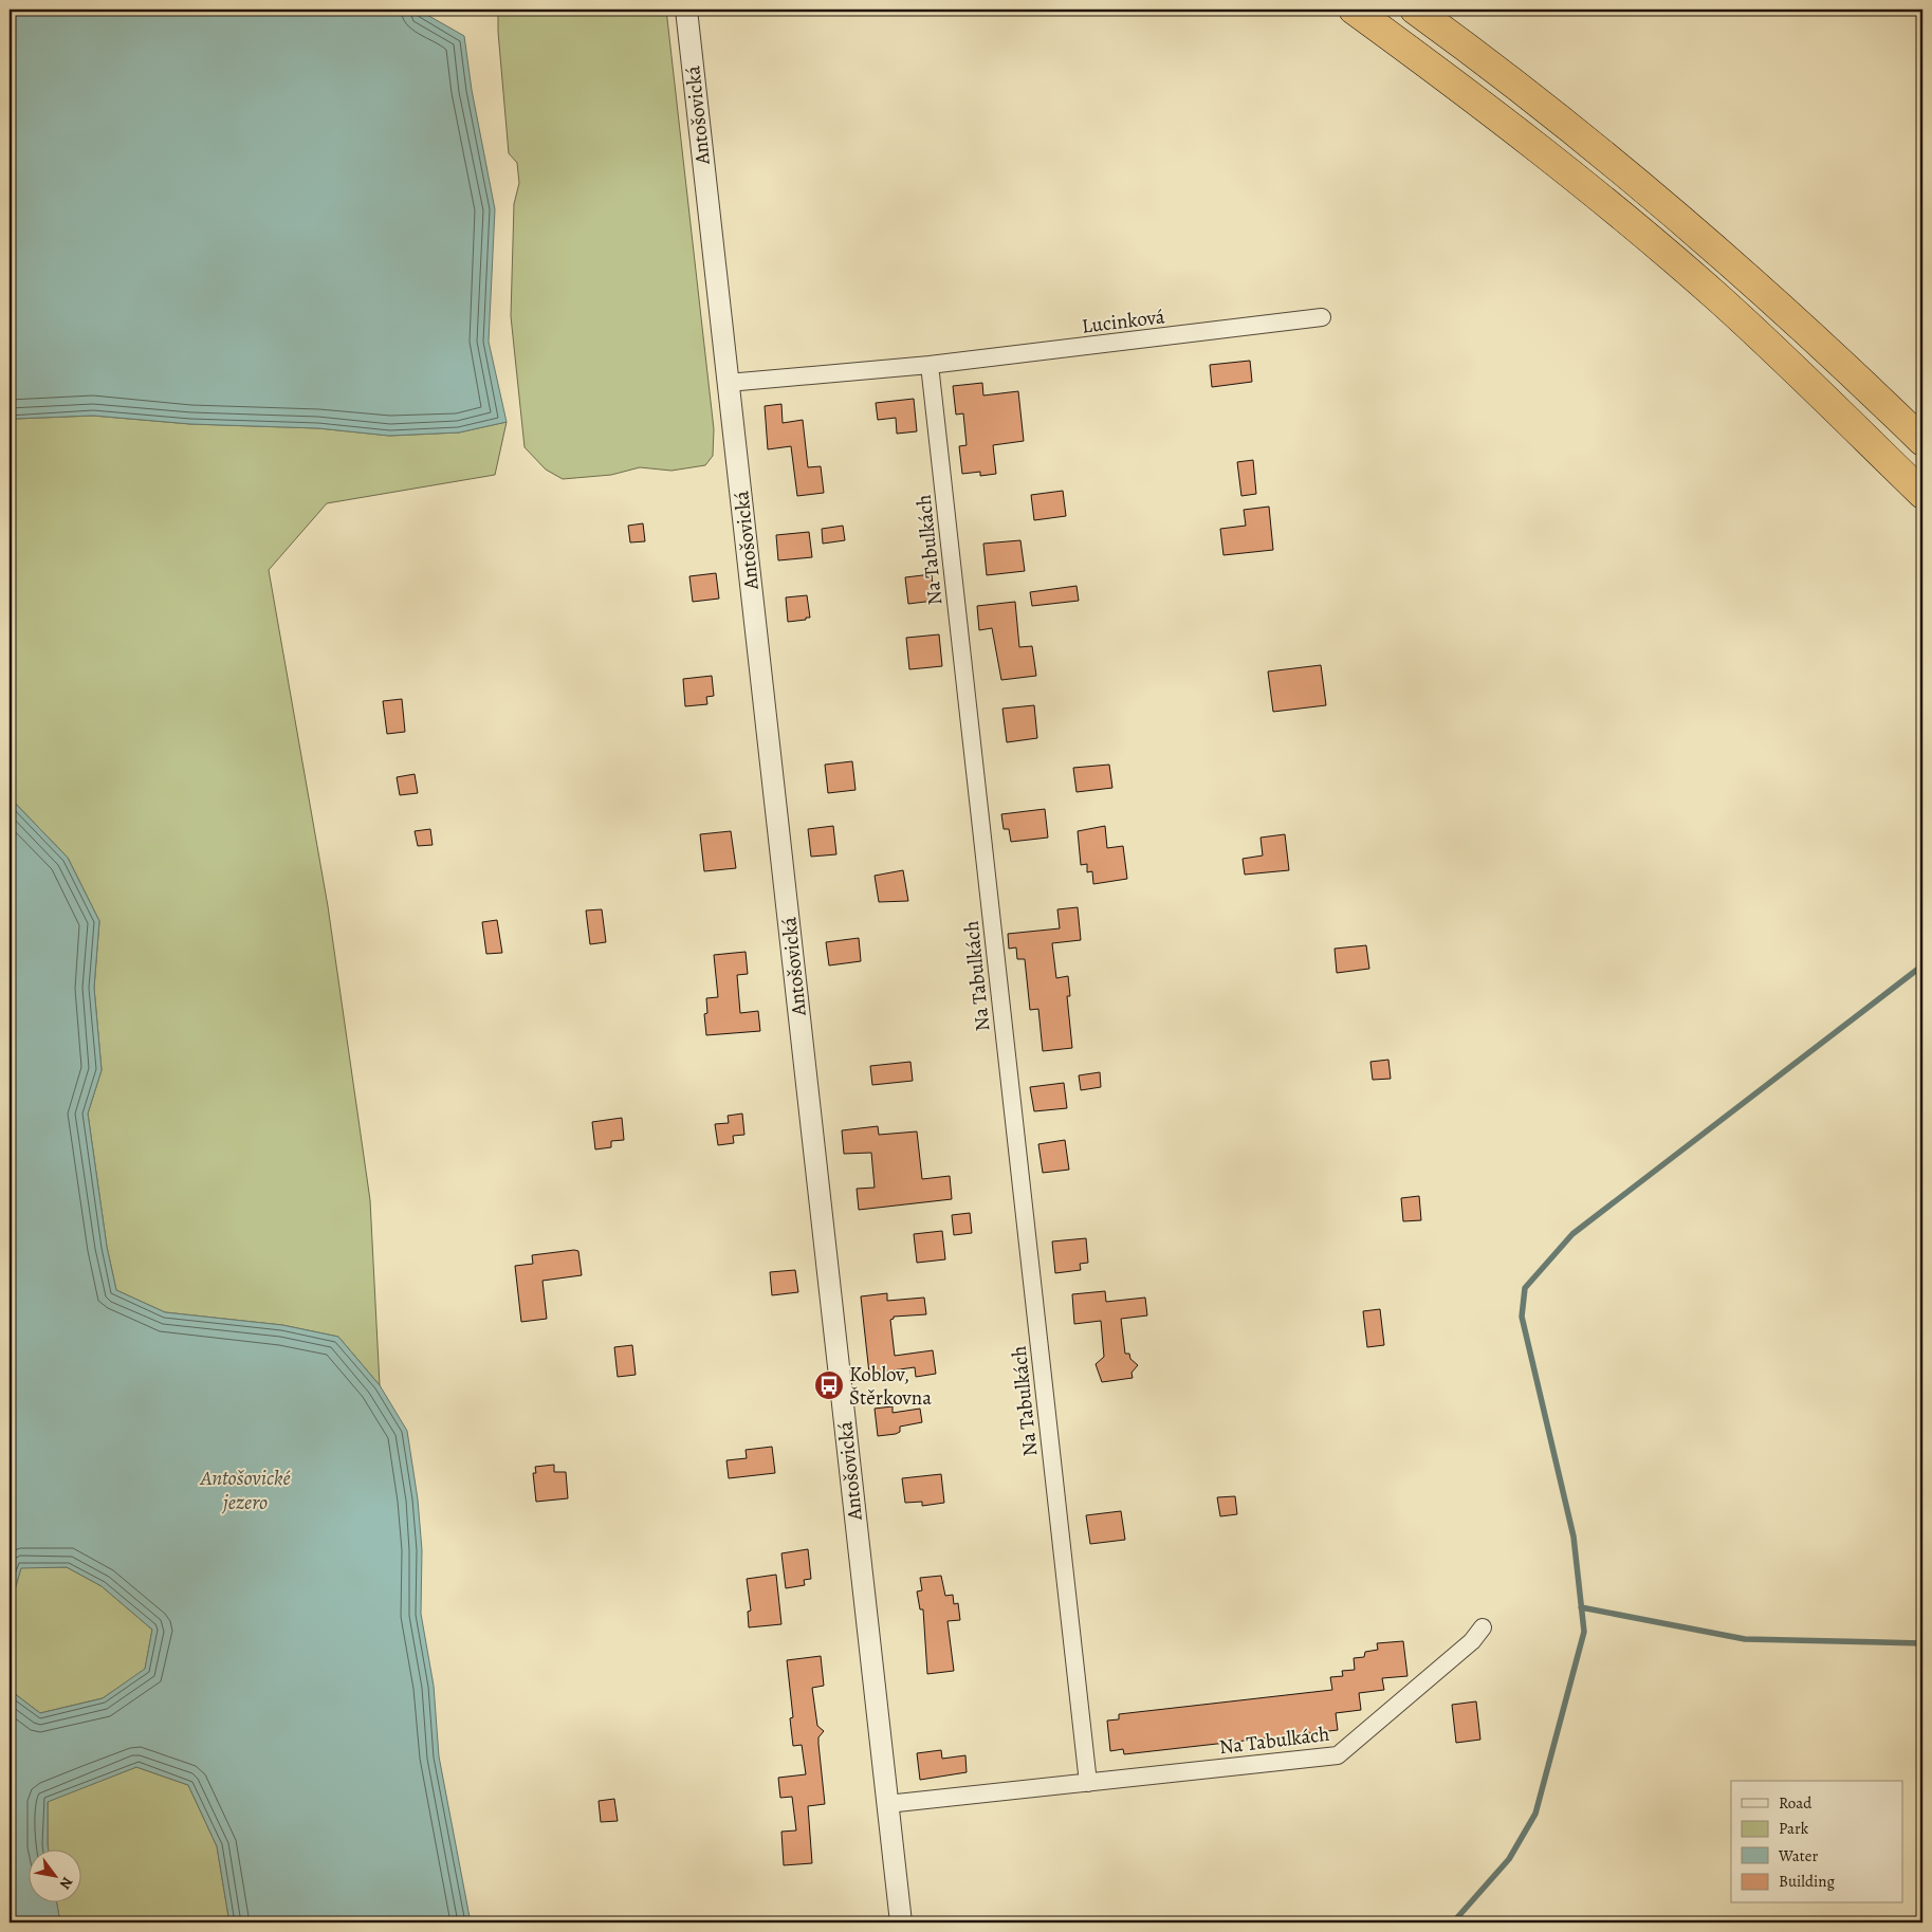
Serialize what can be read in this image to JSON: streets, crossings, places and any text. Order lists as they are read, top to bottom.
{
  "streets": {
    "street": ["Antošovická", "Lucinková", "Na Tabulkách"]
  },
  "crossings": [
    ["Antošovická", "Na Tabulkách"],
    ["Lucinková", "Na Tabulkách"]
  ],
  "water": ["Antošovické jezero"],
  "places": {
    "bus stop": ["Koblov, Štěrkovna"]
  },
  "legend": [
    "Road",
    "Park",
    "Water",
    "Building"
  ],
  "north": "bottom right"
}
